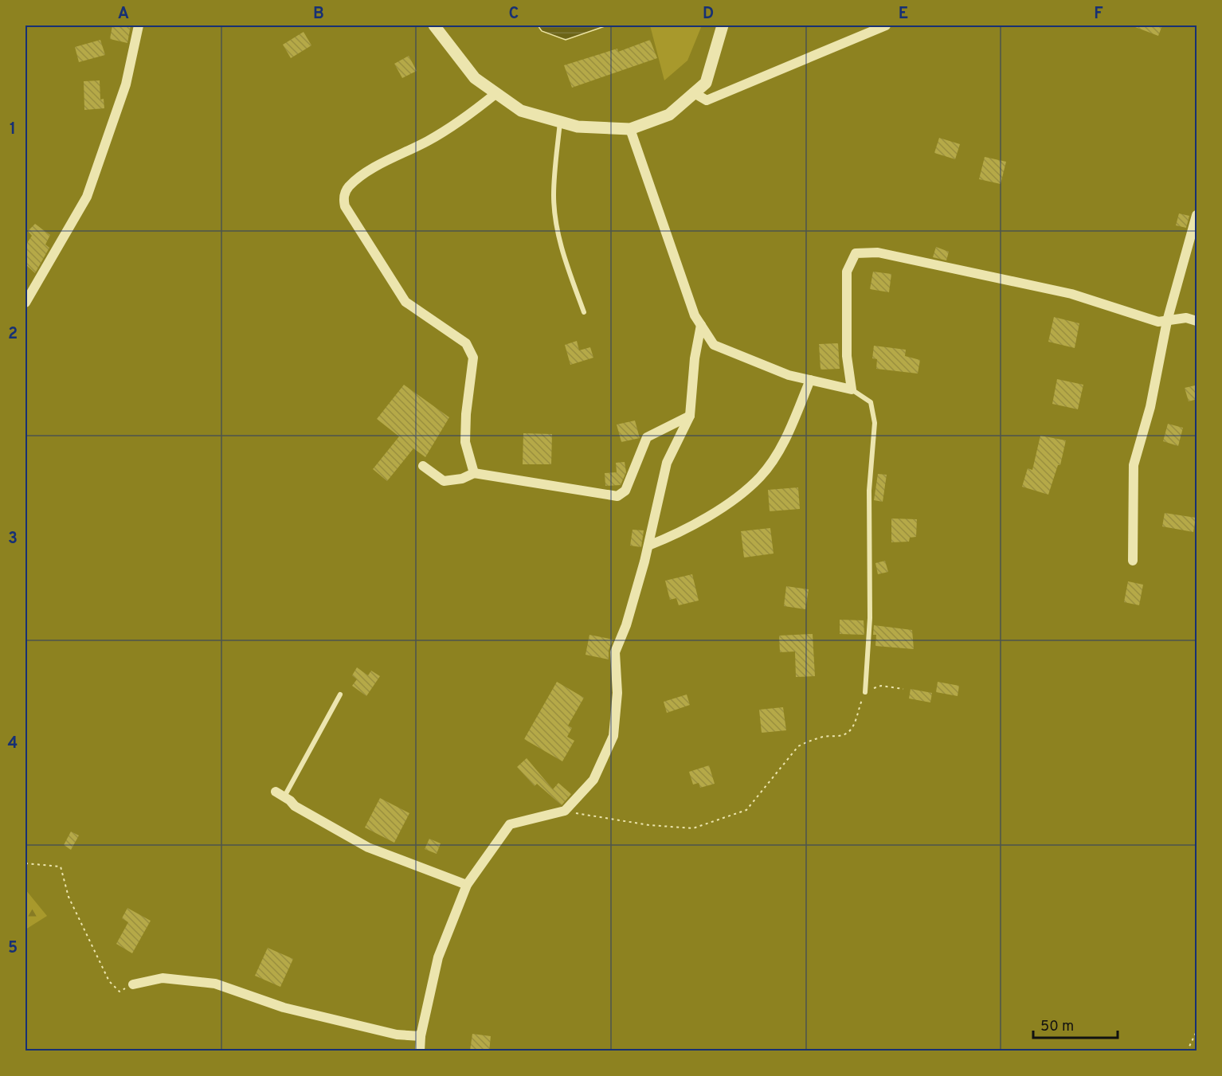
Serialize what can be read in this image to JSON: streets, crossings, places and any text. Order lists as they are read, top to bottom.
{
  "scale_bar": "50 m",
  "grid": {
    "columns": [
      "A",
      "B",
      "C",
      "D",
      "E",
      "F"
    ],
    "rows": [
      "1",
      "2",
      "3",
      "4",
      "5"
    ]
  }
}
